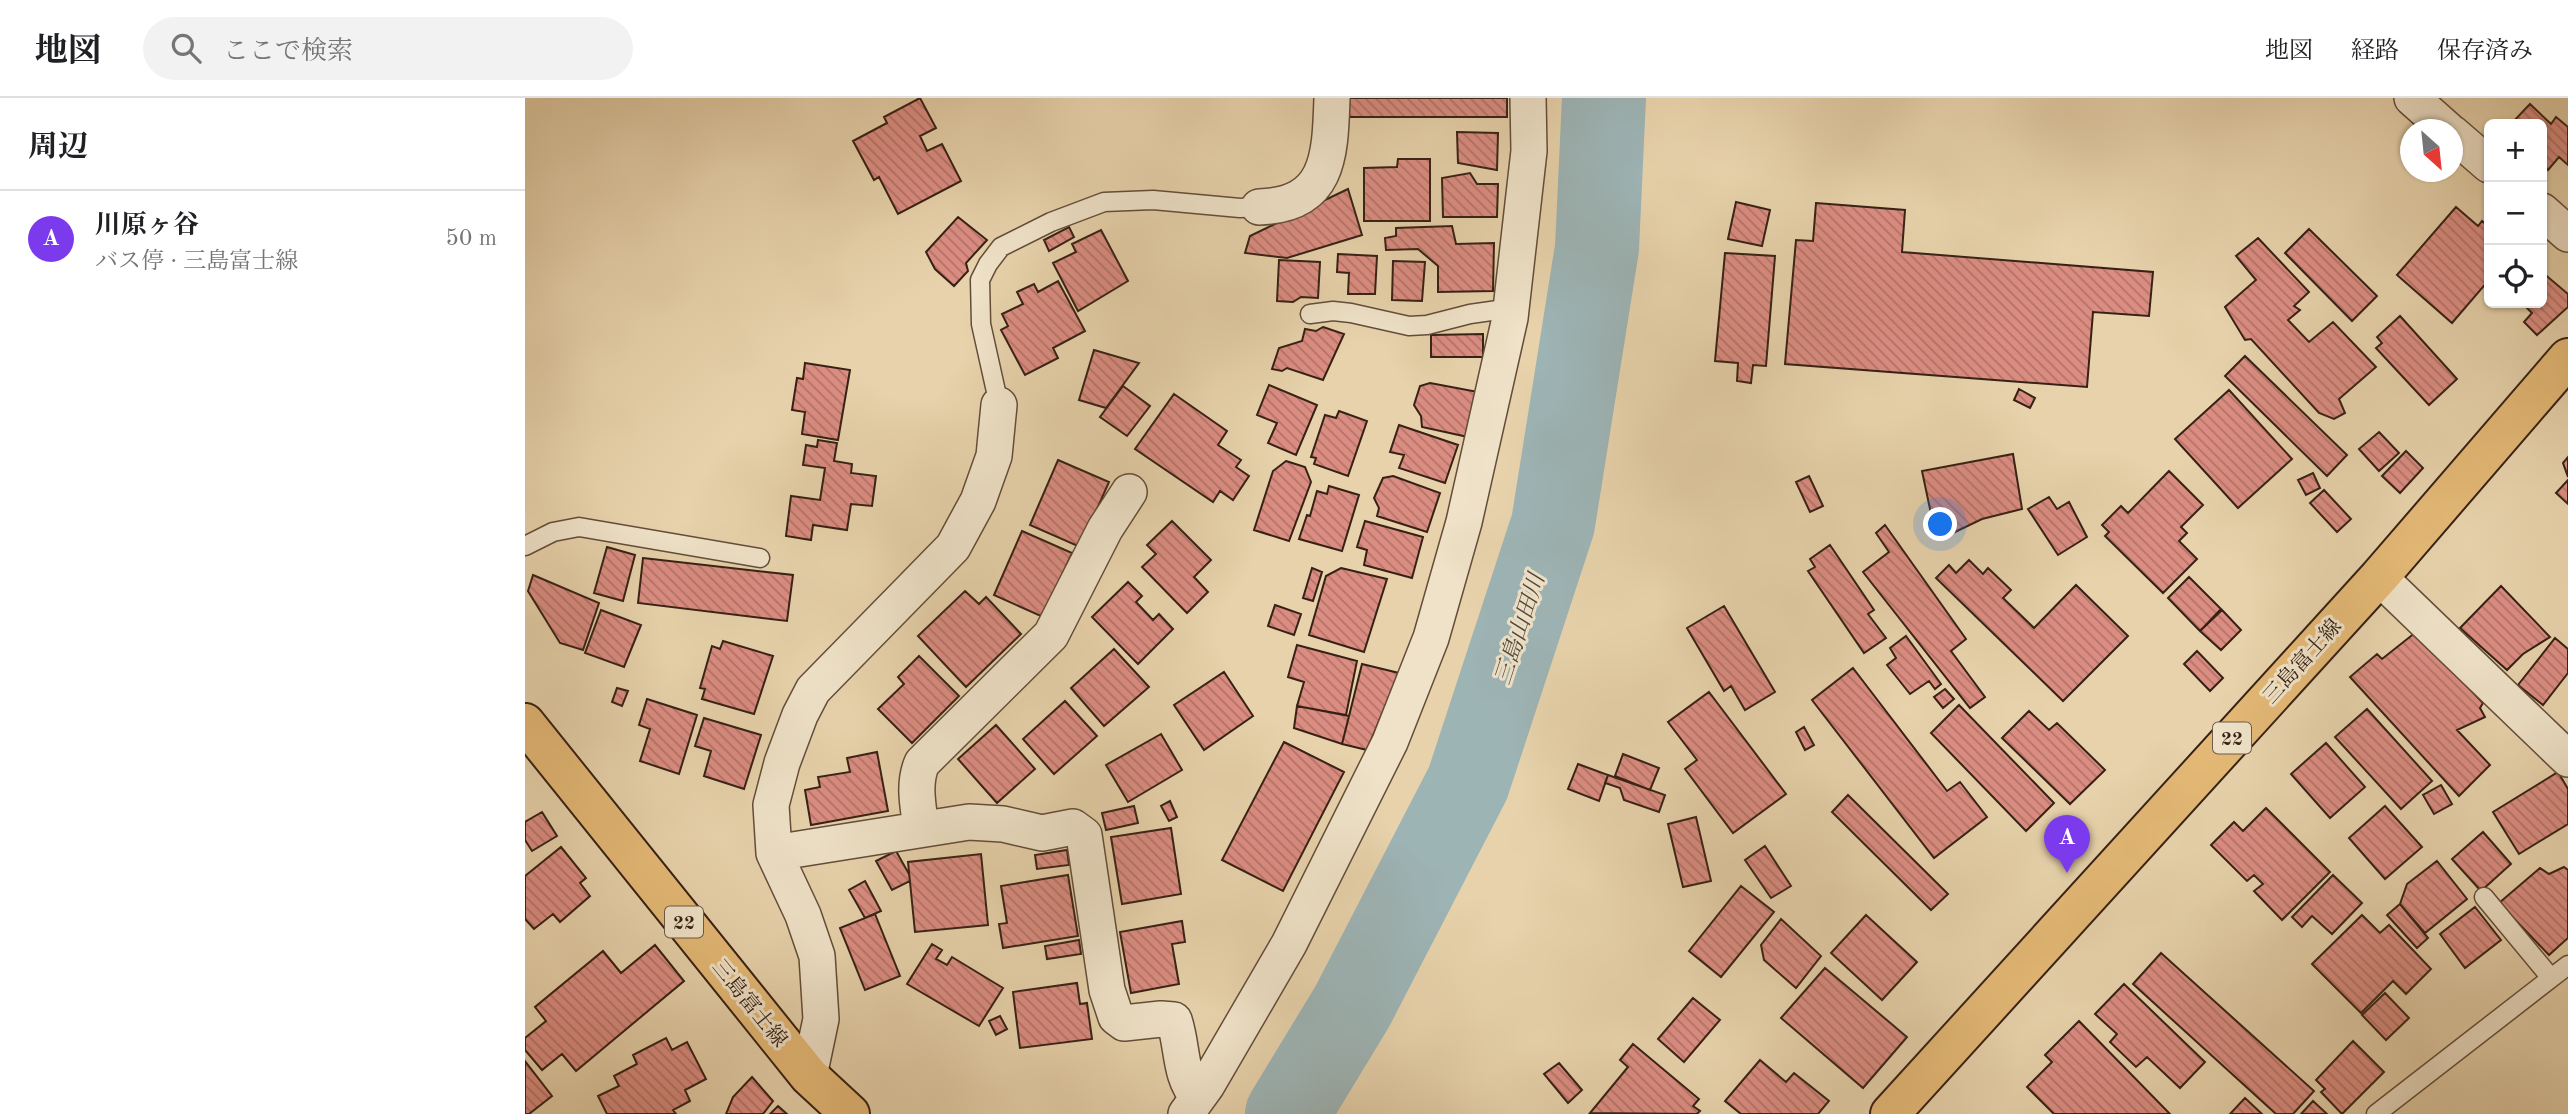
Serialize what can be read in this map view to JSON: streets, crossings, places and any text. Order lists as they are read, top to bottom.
{
  "streets": {
    "main road": ["三島富士線", "22"]
  },
  "water": ["三島山田川"],
  "north": "bottom right",
  "page": {
    "header": "地図",
    "search": "ここで検索",
    "nav": ["地図", "経路", "保存済み"],
    "heading": "周辺",
    "map_buttons": ["+", "−"],
    "list": [
      {
        "mark": "A",
        "name": "川原ヶ谷",
        "note": "バス停 · 三島富士線",
        "value": "50 m"
      }
    ],
    "pins": "A"
  }
}
